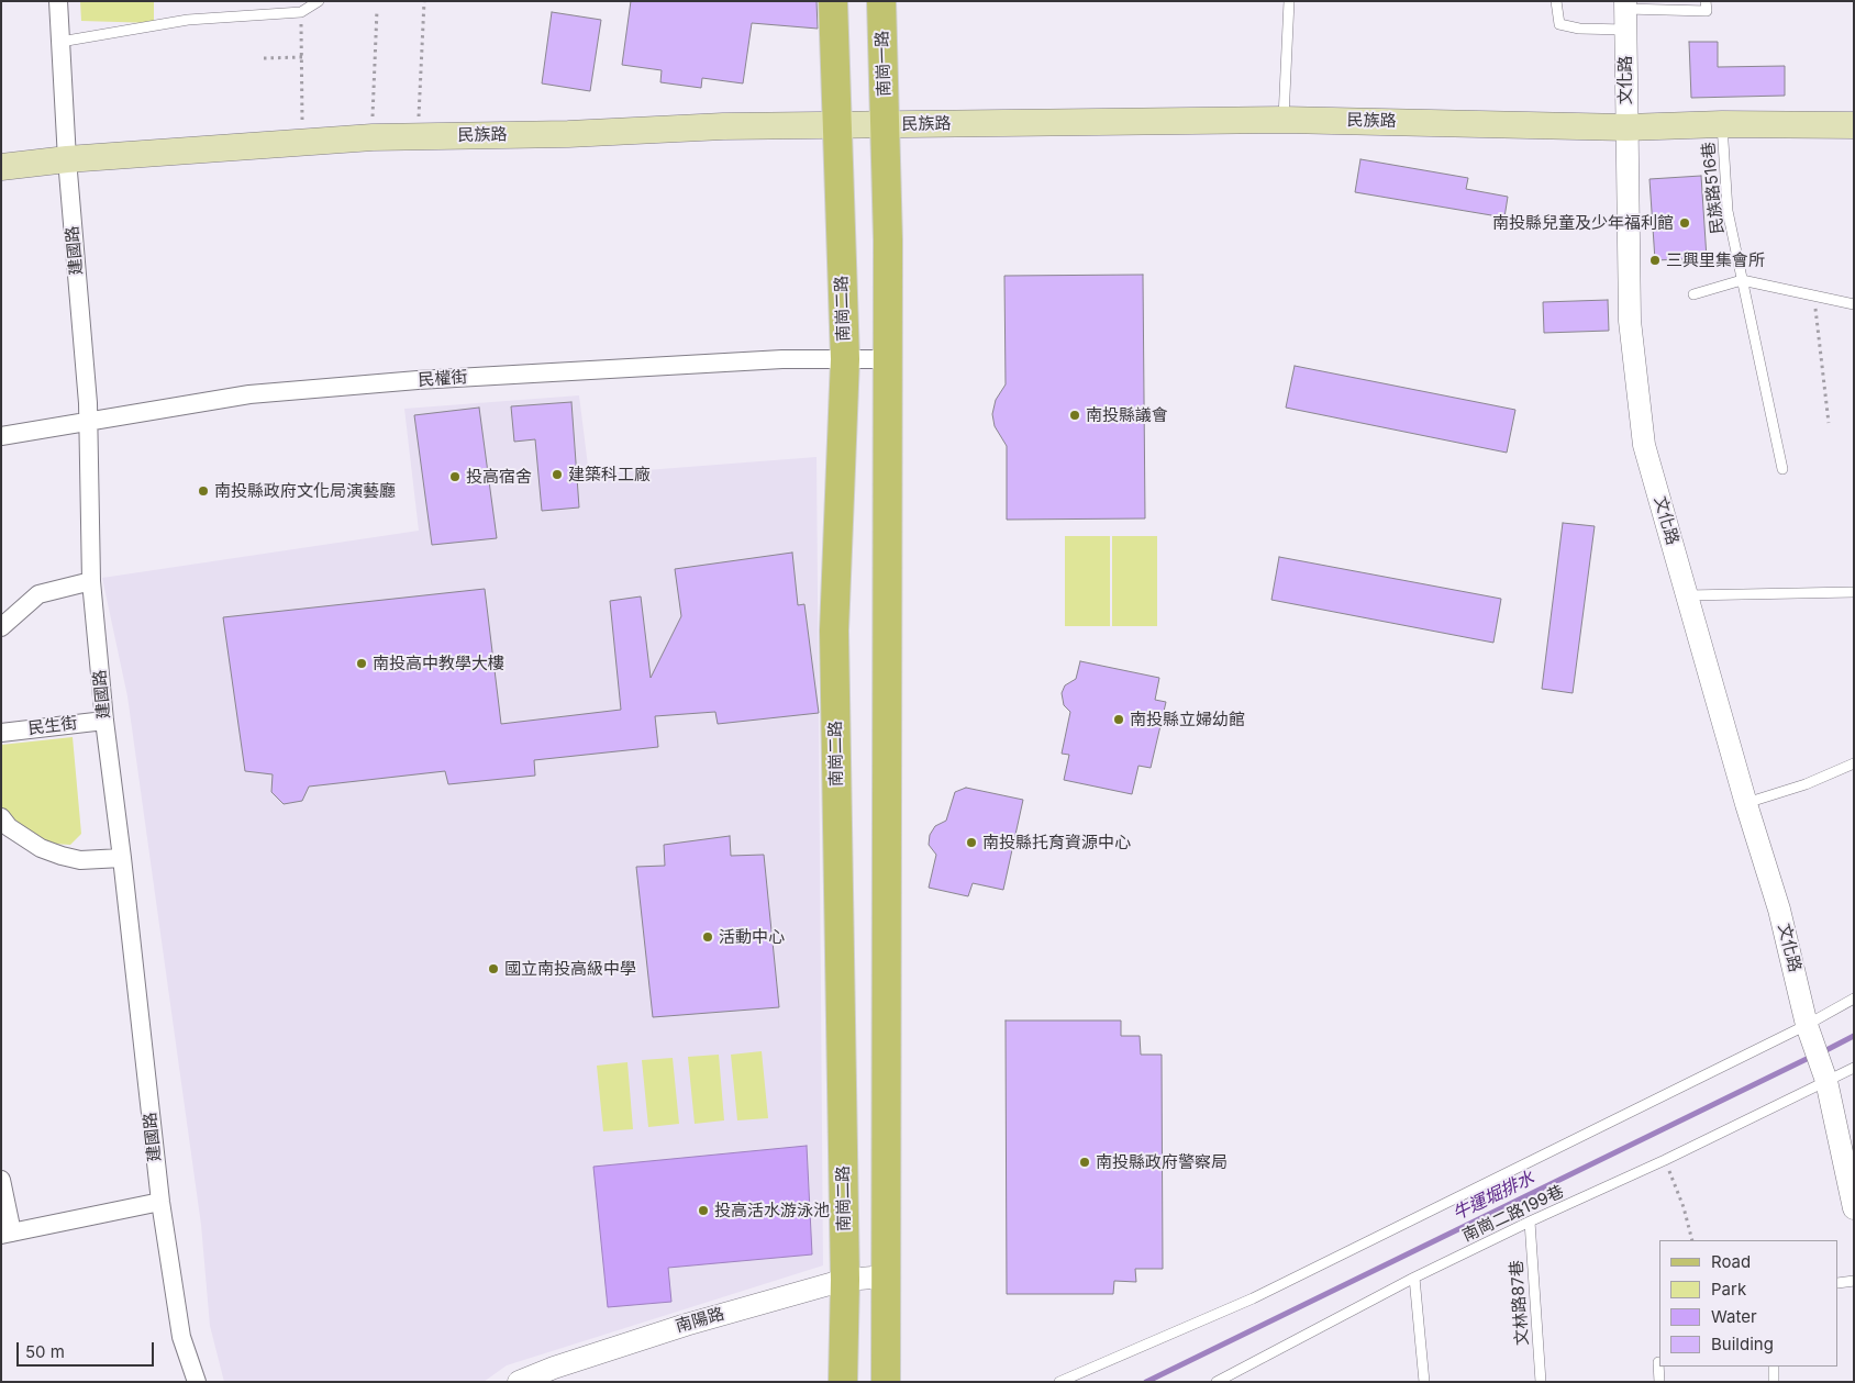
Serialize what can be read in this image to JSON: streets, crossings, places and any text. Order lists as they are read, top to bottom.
{
  "streets": {
    "main road": ["南崗一路", "民族路", "南崗二路"],
    "street": [
      "文化路",
      "建國路",
      "民權街",
      "民生街",
      "南陽路"
    ],
    "lane": ["民族路516巷", "南崗二路199巷", "文林路87巷"]
  },
  "crossings": [
    ["南崗一路", "民族路"],
    ["文化路", "民族路"],
    ["文化路", "南崗二路199巷"],
    ["民族路", "民族路516巷"],
    ["民族路", "建國路"],
    ["民族路", "南崗二路"],
    ["建國路", "民權街"],
    ["建國路", "民生街"],
    ["南崗二路", "民權街"],
    ["南崗二路", "南陽路"],
    ["南崗二路199巷", "文林路87巷"]
  ],
  "water": ["牛運堀排水"],
  "places": [
    "南投縣兒童及少年福利館",
    "三興里集會所",
    "南投縣議會",
    "建築科工廠",
    "投高宿舍",
    "南投縣政府文化局演藝廳",
    "南投高中教學大樓",
    "南投縣立婦幼館",
    "南投縣托育資源中心",
    "活動中心",
    "國立南投高級中學",
    "南投縣政府警察局",
    "投高活水游泳池"
  ],
  "legend": [
    "Road",
    "Park",
    "Water",
    "Building"
  ],
  "scale_bar": "50 m"
}
